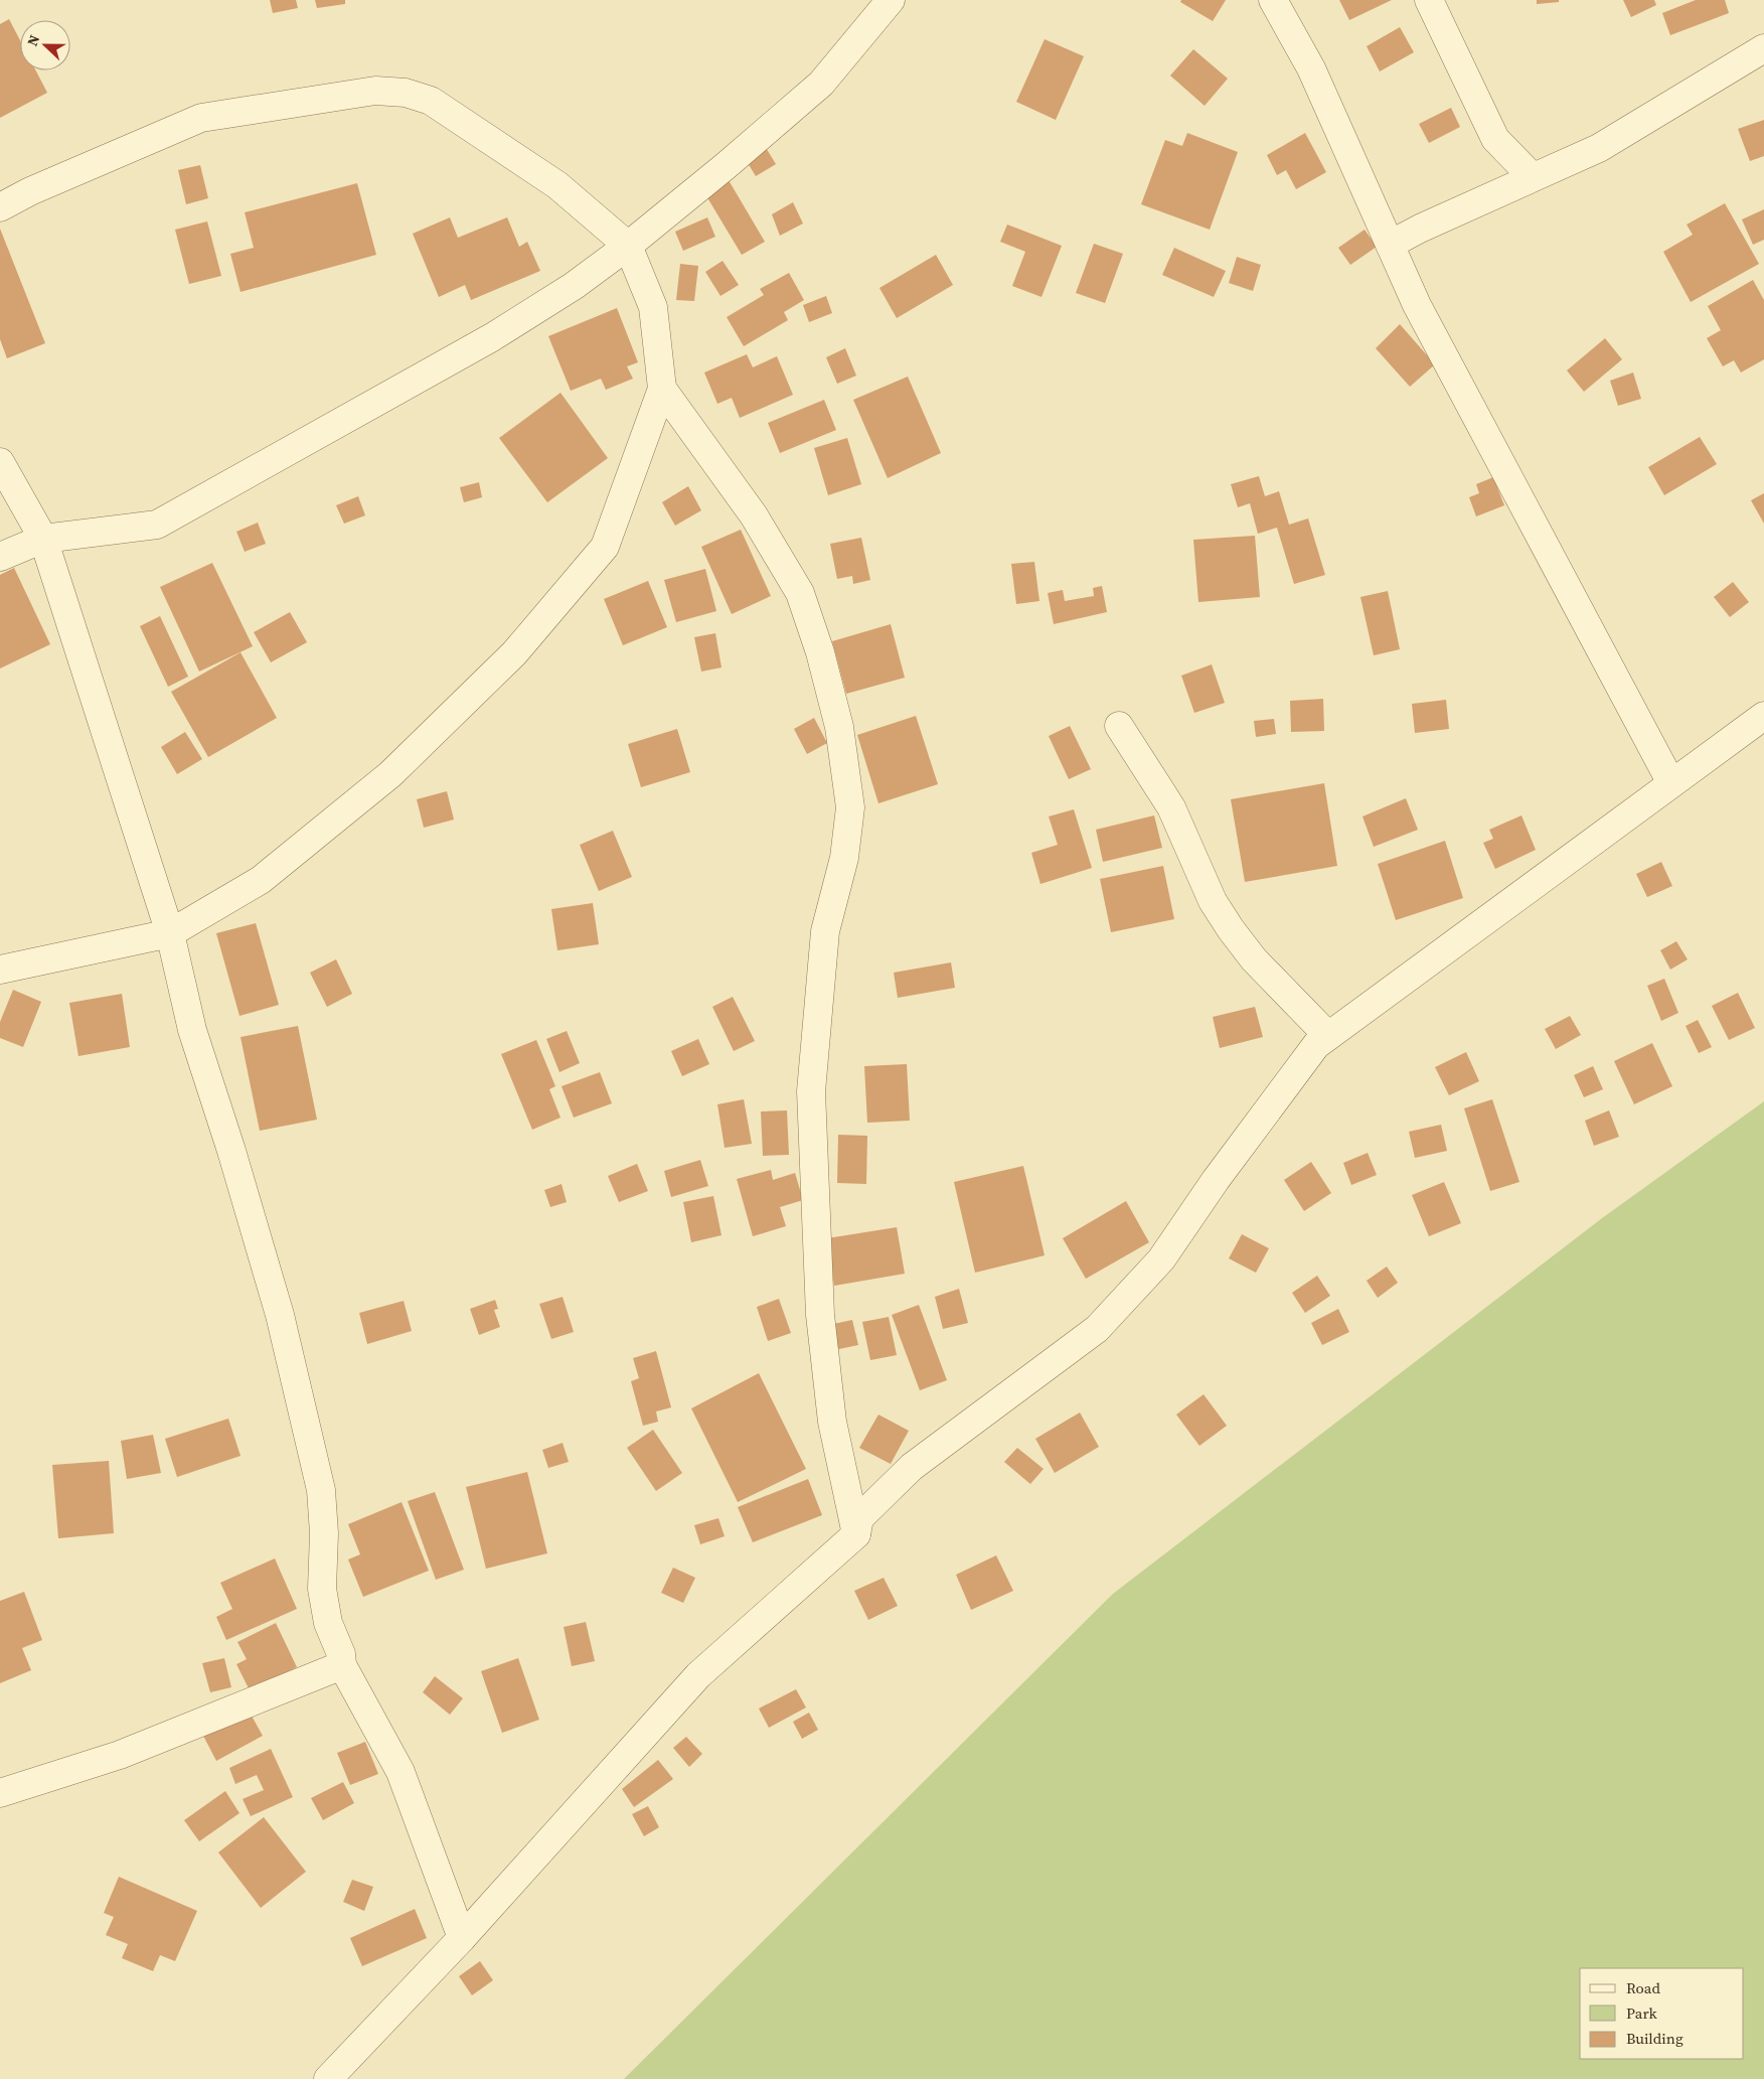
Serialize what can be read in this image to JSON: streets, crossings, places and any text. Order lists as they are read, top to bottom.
{
  "legend": ["Road", "Park", "Building"],
  "north": "left"
}
